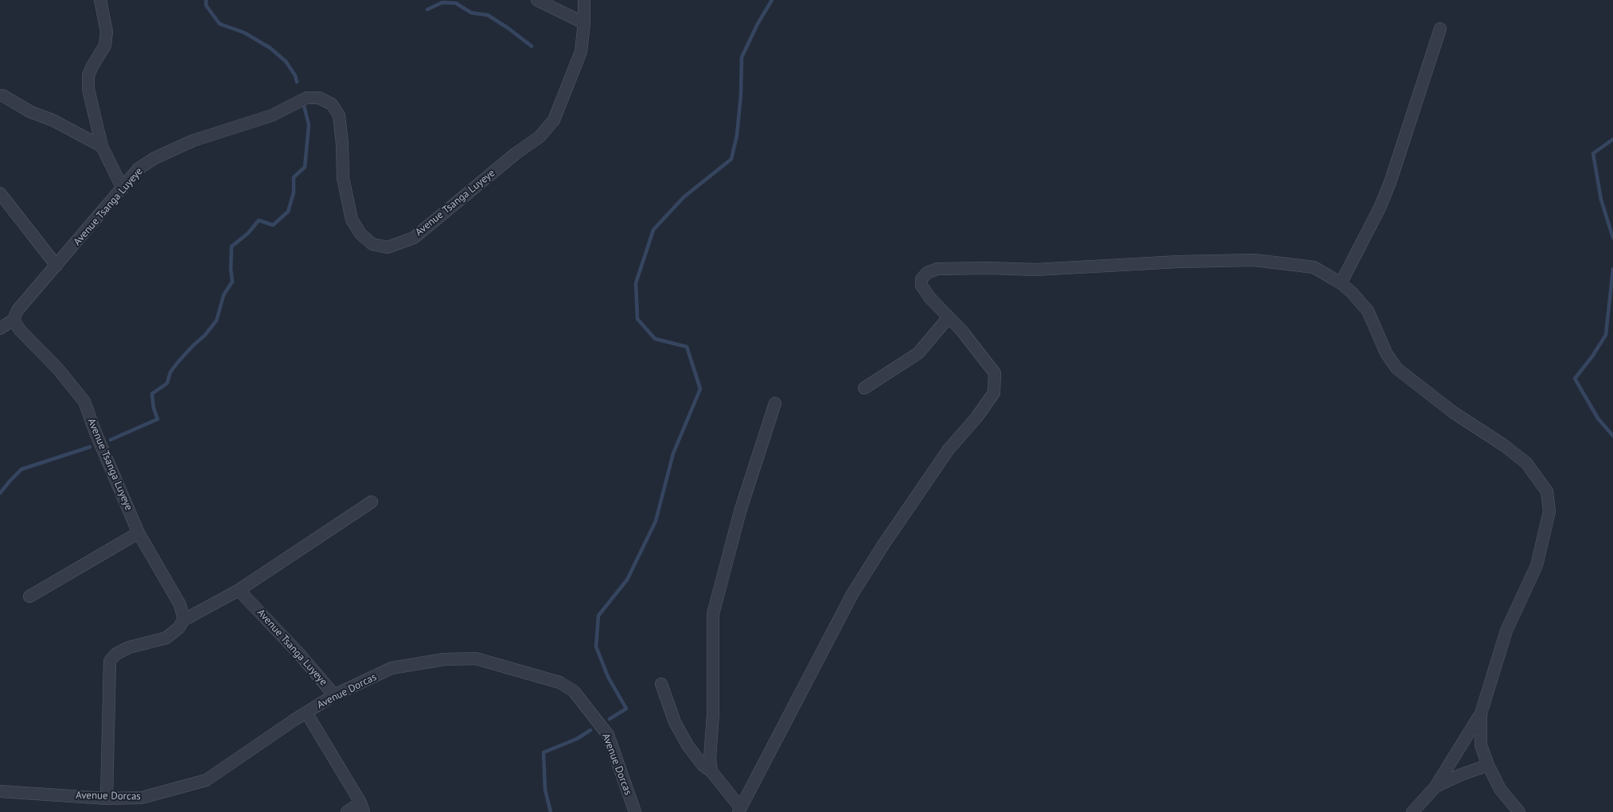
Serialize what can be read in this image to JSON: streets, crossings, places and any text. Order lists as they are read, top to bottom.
{
  "streets": {
    "street": ["Avenue Tsanga Luyeye", "Avenue Dorcas"]
  },
  "crossings": [
    ["Avenue Tsanga Luyeye", "Avenue Dorcas"]
  ]
}
